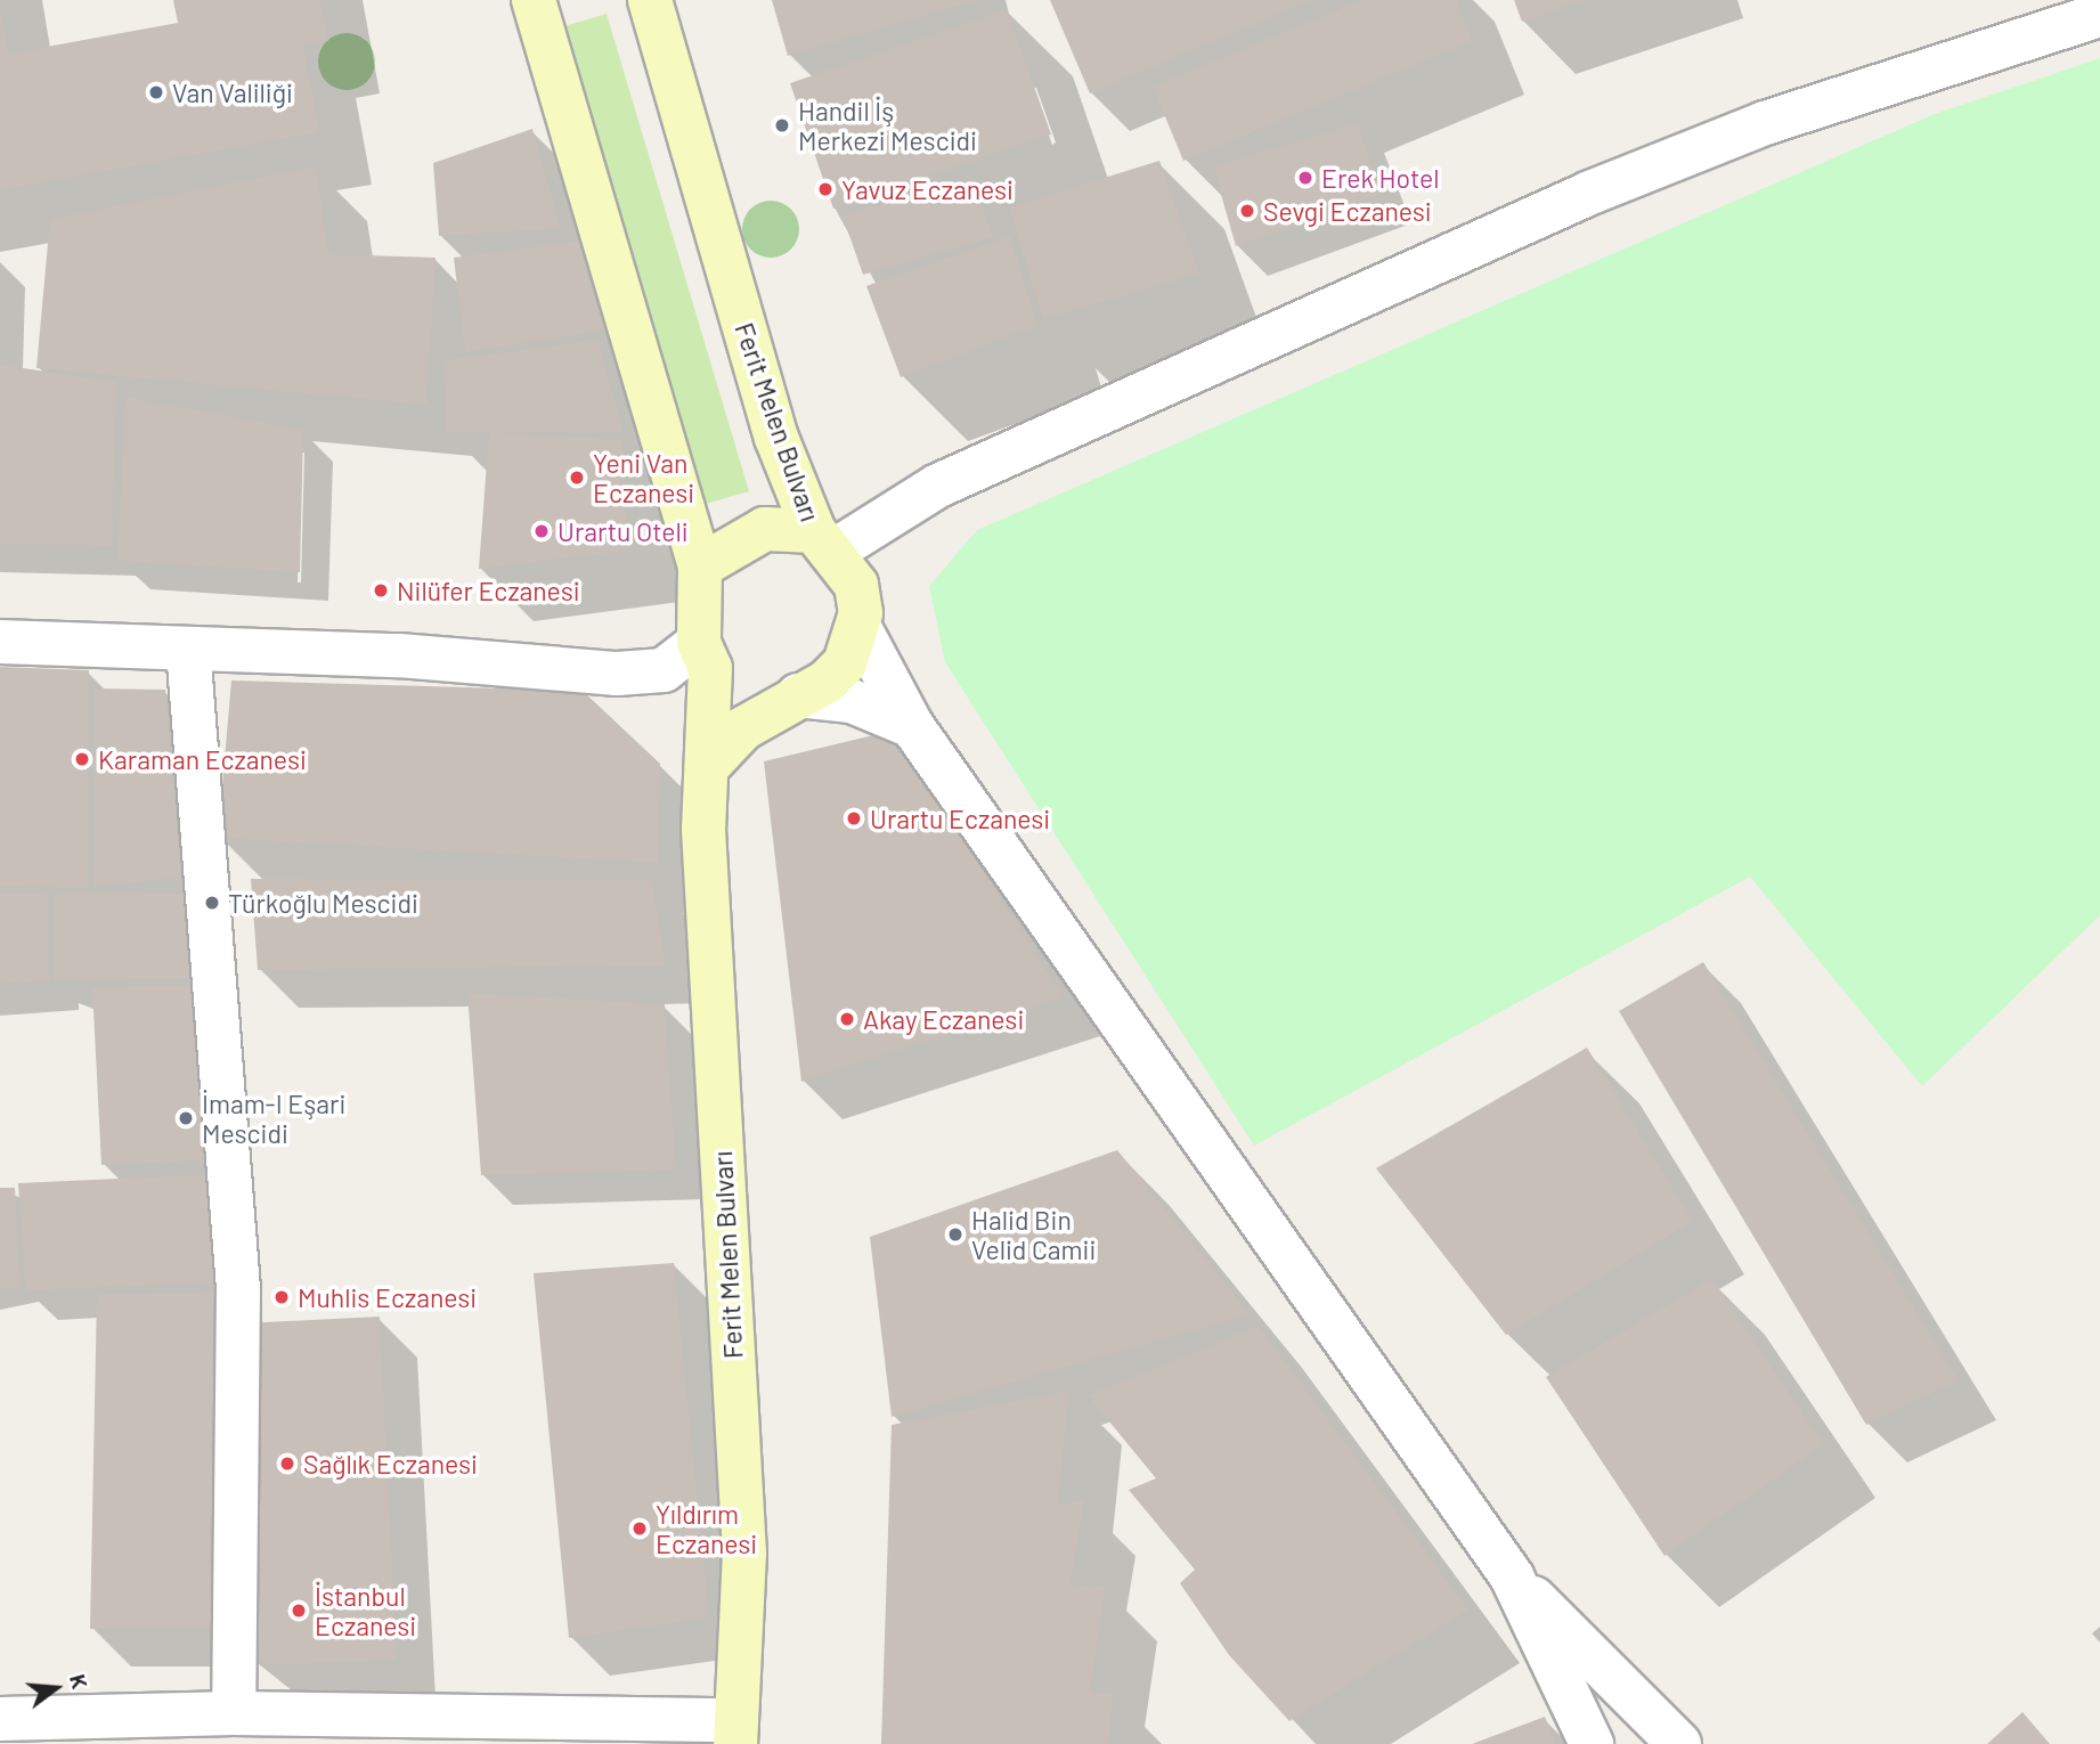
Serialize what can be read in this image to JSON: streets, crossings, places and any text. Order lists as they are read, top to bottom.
{
  "streets": {
    "main road": ["Ferit Melen Bulvarı"]
  },
  "places": [
    "Van Valiliği",
    "Handil İş Merkezi Mescidi",
    "Erek Hotel",
    "Yavuz Eczanesi",
    "Sevgi Eczanesi",
    "Yeni Van Eczanesi",
    "Urartu Oteli",
    "Nilüfer Eczanesi",
    "Karaman Eczanesi",
    "Urartu Eczanesi",
    "Türkoğlu Mescidi",
    "Akay Eczanesi",
    "İmam-I Eşari Mescidi",
    "Halid Bin Velid Camii",
    "Muhlis Eczanesi",
    "Sağlık Eczanesi",
    "Yıldırım Eczanesi",
    "İstanbul Eczanesi"
  ],
  "north": "right"
}
